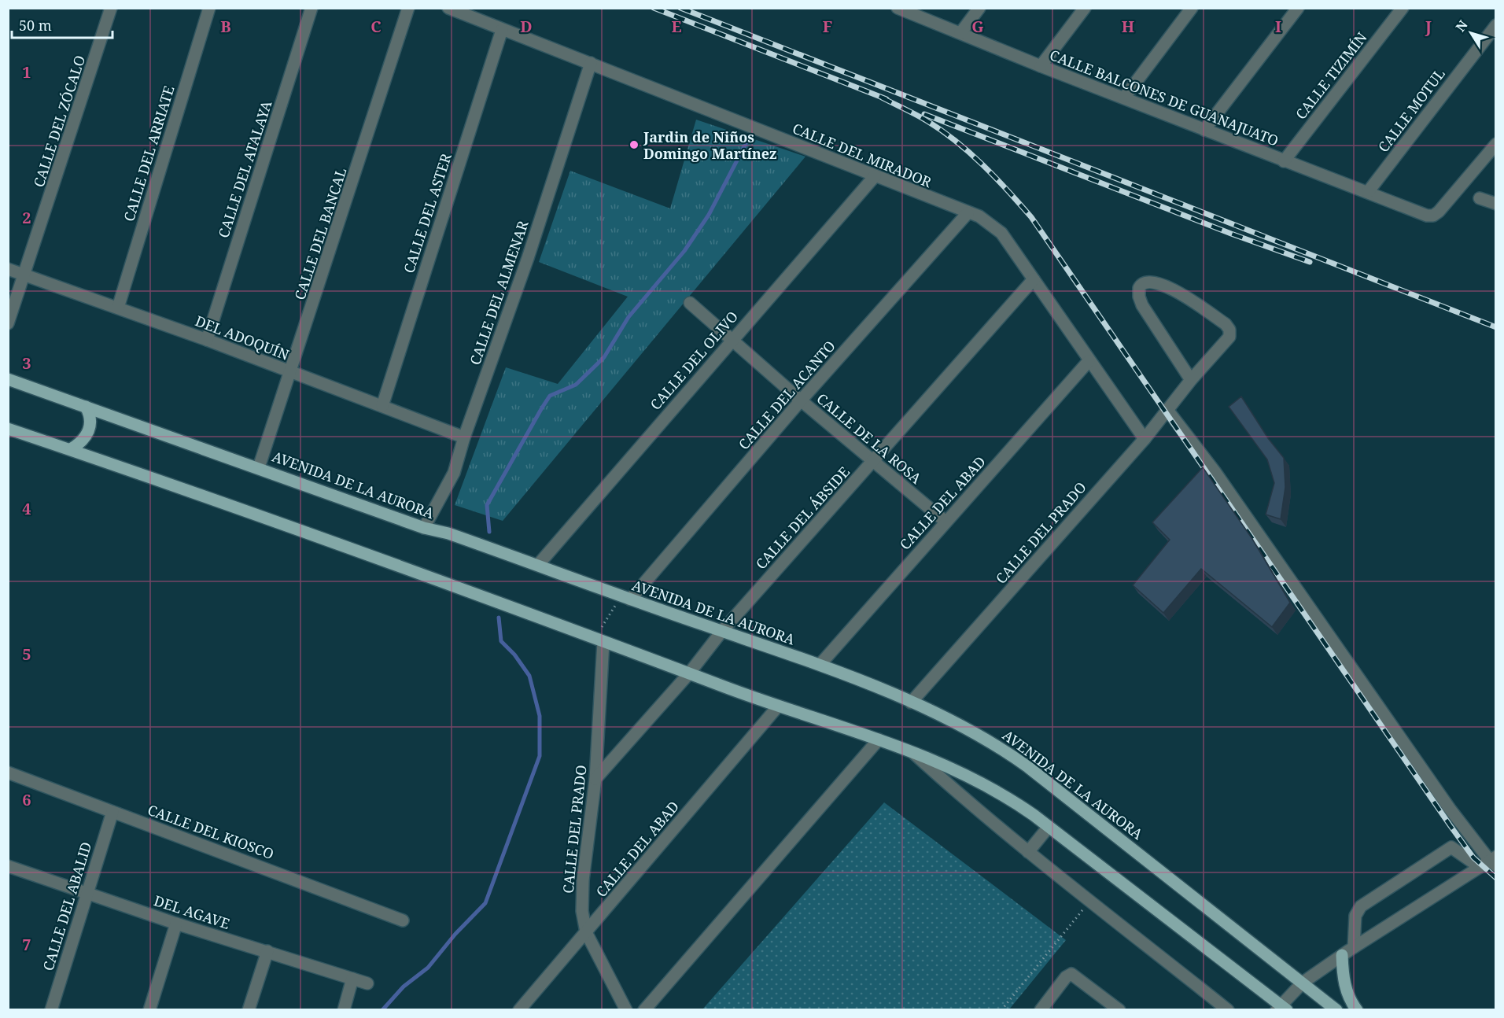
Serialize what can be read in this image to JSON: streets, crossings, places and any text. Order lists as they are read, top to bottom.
{
  "streets": {
    "main road": ["AVENIDA DE LA AURORA"],
    "street": [
      "CALLE TIZIMÍN",
      "CALLE BALCONES DE GUANAJUATO",
      "CALLE MOTUL",
      "CALLE DEL ZÓCALO",
      "CALLE DEL ARRIATE",
      "CALLE DEL MIRADOR",
      "CALLE DEL ATALAYA",
      "CALLE DEL ASTER",
      "CALLE DEL BANCAL",
      "CALLE DEL ALMENAR",
      "DEL ADOQUÍN",
      "CALLE DEL OLIVO",
      "CALLE DEL ACANTO",
      "CALLE DE LA ROSA",
      "CALLE DEL ABAD",
      "CALLE DEL ÁBSIDE",
      "CALLE DEL PRADO",
      "CALLE DEL KIOSCO",
      "CALLE DEL ABALID",
      "DEL AGAVE"
    ]
  },
  "crossings": [
    ["CALLE TIZIMÍN", "CALLE BALCONES DE GUANAJUATO"],
    ["CALLE BALCONES DE GUANAJUATO", "CALLE MOTUL"],
    ["CALLE DEL ZÓCALO", "DEL ADOQUÍN"],
    ["CALLE DEL ARRIATE", "DEL ADOQUÍN"],
    ["CALLE DEL MIRADOR", "CALLE DEL ASTER"],
    ["CALLE DEL MIRADOR", "CALLE DEL ALMENAR"],
    ["CALLE DEL MIRADOR", "CALLE DEL OLIVO"],
    ["CALLE DEL MIRADOR", "CALLE DEL ACANTO"],
    ["CALLE DEL MIRADOR", "CALLE DEL ABAD"],
    ["CALLE DEL MIRADOR", "CALLE DEL ÁBSIDE"],
    ["CALLE DEL MIRADOR", "CALLE DEL PRADO"],
    ["CALLE DEL ATALAYA", "DEL ADOQUÍN"],
    ["CALLE DEL ASTER", "DEL ADOQUÍN"],
    ["CALLE DEL BANCAL", "DEL ADOQUÍN"],
    ["CALLE DEL BANCAL", "AVENIDA DE LA AURORA"],
    ["CALLE DEL ALMENAR", "DEL ADOQUÍN"],
    ["CALLE DEL ALMENAR", "AVENIDA DE LA AURORA"],
    ["CALLE DEL OLIVO", "CALLE DE LA ROSA"],
    ["CALLE DEL OLIVO", "AVENIDA DE LA AURORA"],
    ["CALLE DEL ACANTO", "CALLE DE LA ROSA"],
    ["CALLE DEL ACANTO", "AVENIDA DE LA AURORA"],
    ["CALLE DE LA ROSA", "CALLE DEL ABAD"],
    ["CALLE DE LA ROSA", "CALLE DEL ÁBSIDE"],
    ["AVENIDA DE LA AURORA", "CALLE DEL ABAD"],
    ["AVENIDA DE LA AURORA", "CALLE DEL ÁBSIDE"],
    ["AVENIDA DE LA AURORA", "CALLE DEL PRADO"],
    ["CALLE DEL ABAD", "CALLE DEL PRADO"],
    ["CALLE DEL ÁBSIDE", "CALLE DEL PRADO"],
    ["CALLE DEL KIOSCO", "CALLE DEL ABALID"],
    ["CALLE DEL ABALID", "DEL AGAVE"]
  ],
  "places": ["Jardin de Niños Domingo Martínez"],
  "scale_bar": "50 m",
  "north": "top left",
  "grid": {
    "columns": [
      "B",
      "C",
      "D",
      "E",
      "F",
      "G",
      "H",
      "I",
      "J"
    ],
    "rows": [
      "1",
      "2",
      "3",
      "4",
      "5",
      "6",
      "7"
    ]
  }
}
